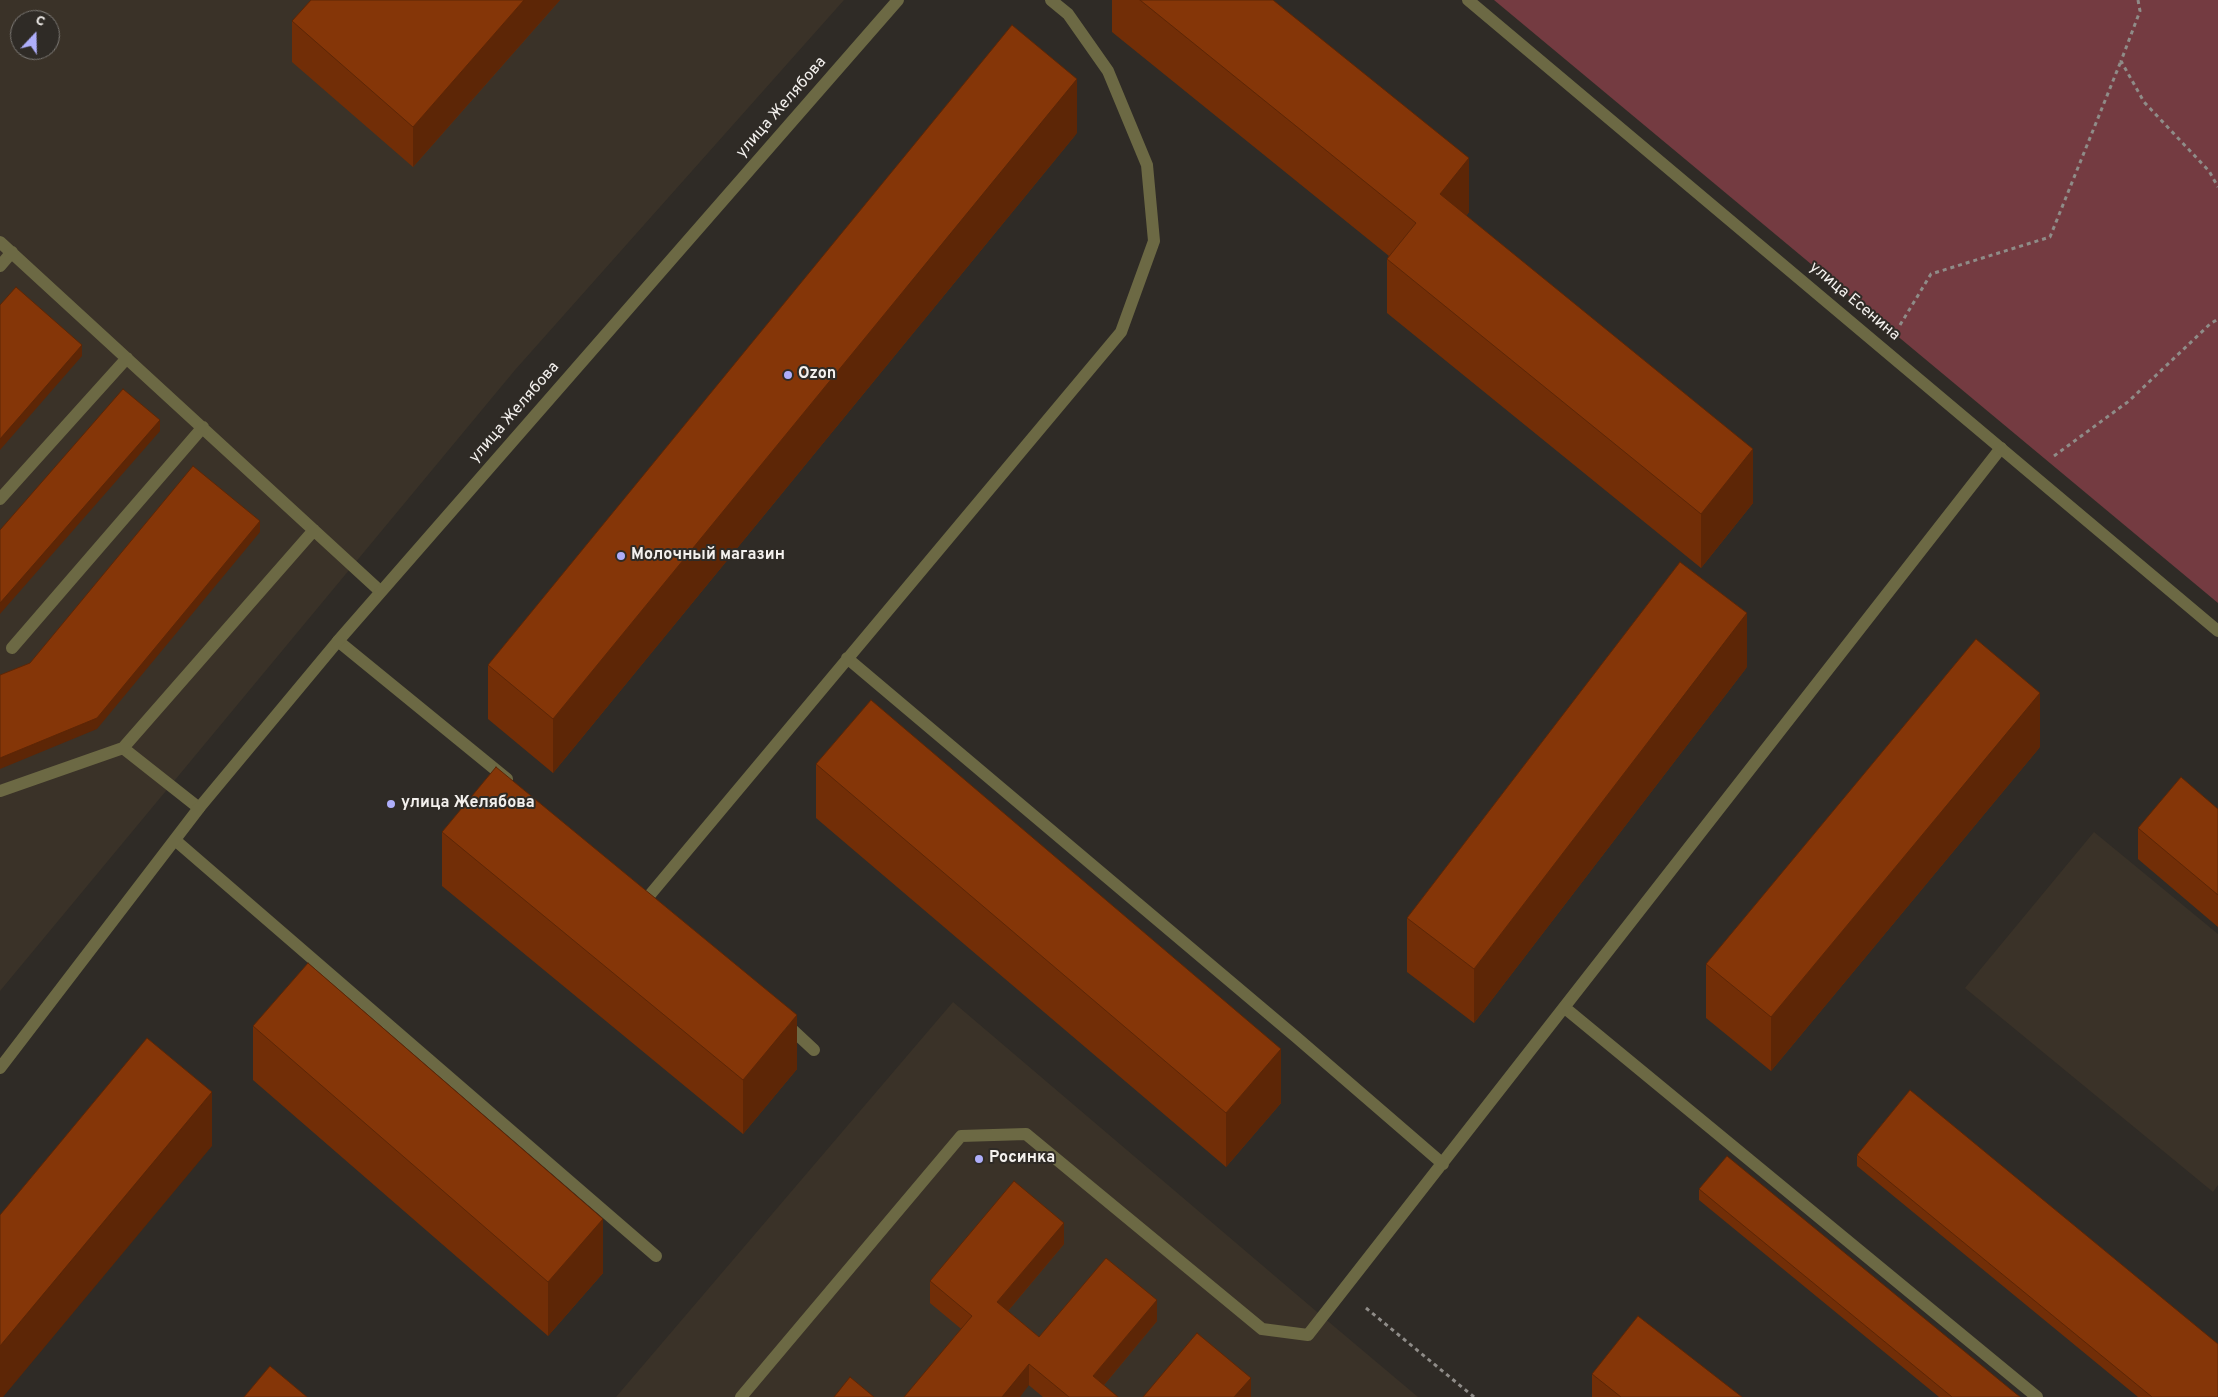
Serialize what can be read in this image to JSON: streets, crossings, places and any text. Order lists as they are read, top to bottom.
{
  "streets": {
    "street": ["улица Желябова", "улица Есенина"]
  },
  "places": [
    "Ozon",
    "Молочный магазин",
    "улица Желябова",
    "Росинка"
  ],
  "north": "top"
}
